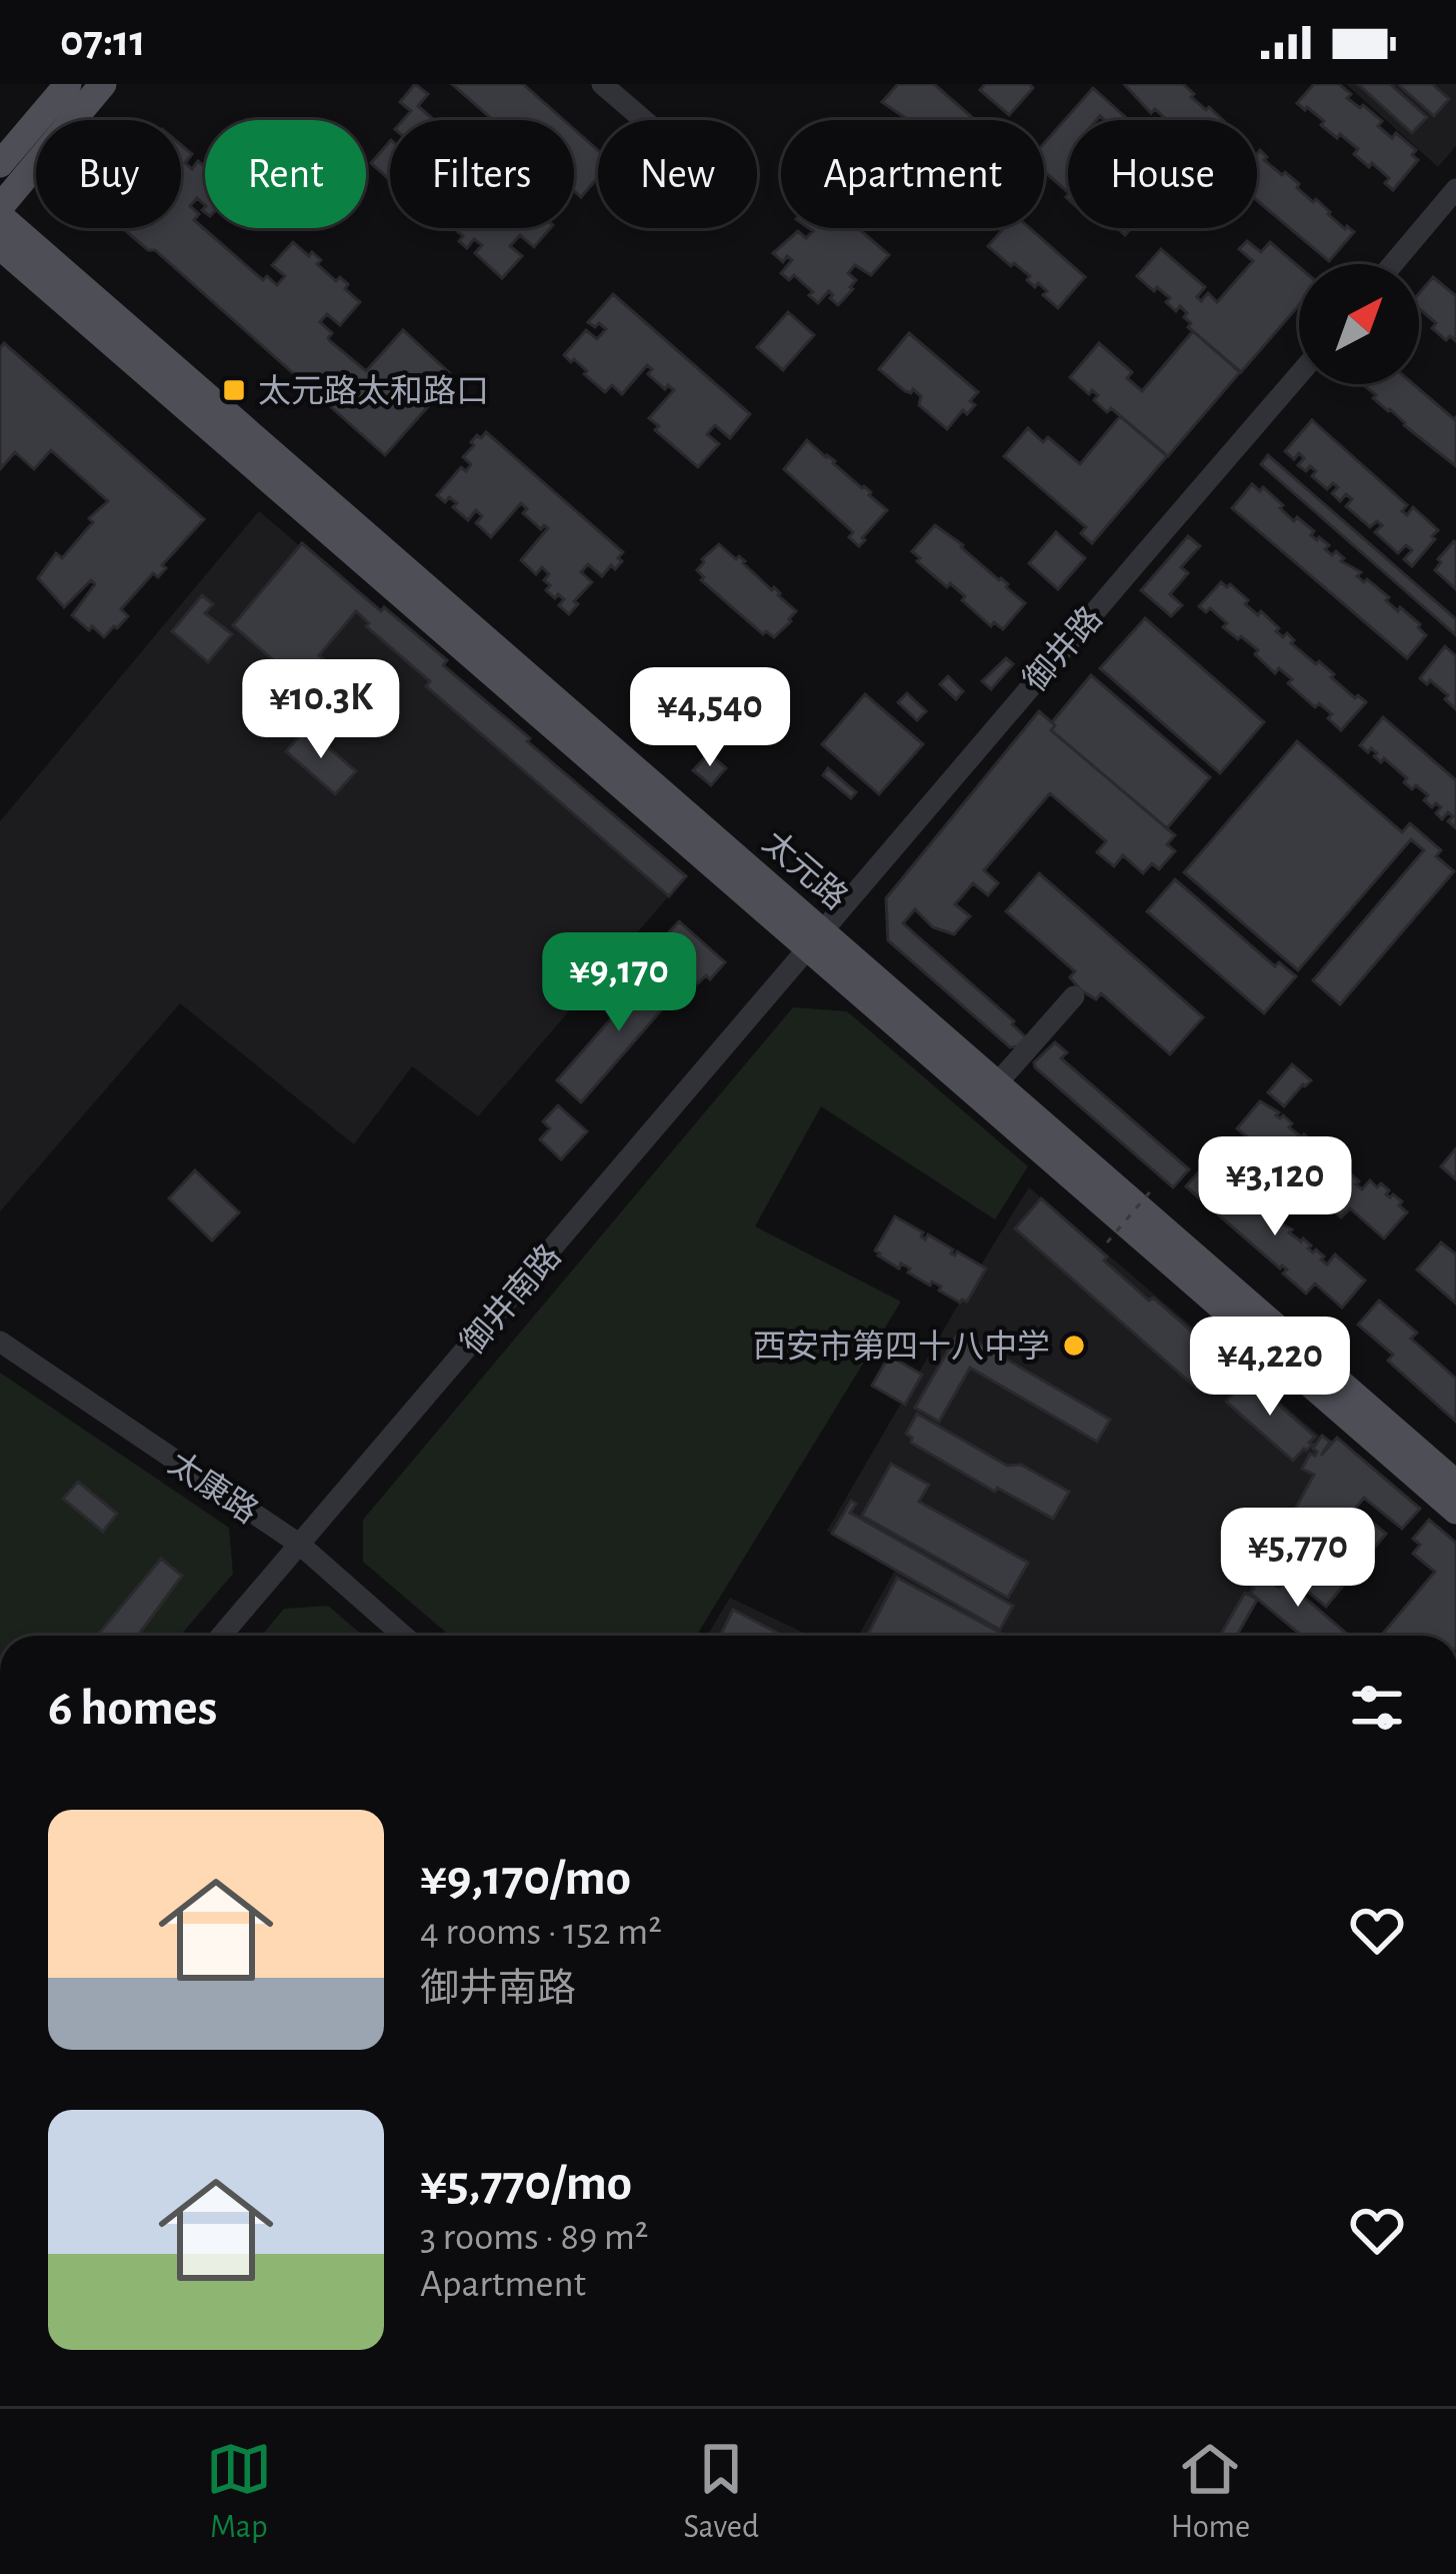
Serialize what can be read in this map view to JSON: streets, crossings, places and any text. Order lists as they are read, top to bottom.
{
  "streets": {
    "main road": ["太元路"],
    "street": ["御井路", "御井南路", "太康路"]
  },
  "crossings": [
    ["御井路", "太元路"],
    ["御井路", "御井南路"],
    ["太元路", "御井南路"],
    ["御井南路", "太康路"]
  ],
  "places": {
    "transit": ["太元路太和路口"],
    "other": ["西安市第四十八中学"]
  },
  "north": "top right",
  "page": {
    "status": "07:11",
    "chip": [
      "Buy",
      "Rent",
      "Filters",
      "New",
      "Apartment",
      "House"
    ],
    "price": [
      "¥10.3K",
      "¥4,540",
      "¥9,170",
      "¥3,120",
      "¥4,220",
      "¥5,770"
    ],
    "heading": "6 homes",
    "list": [
      {
        "name": "¥9,170/mo",
        "note": "4 rooms · 152 m² · 御井南路"
      },
      {
        "name": "¥5,770/mo",
        "note": "3 rooms · 89 m² · Apartment"
      }
    ],
    "tabs": ["Map", "Saved", "Home"]
  }
}
